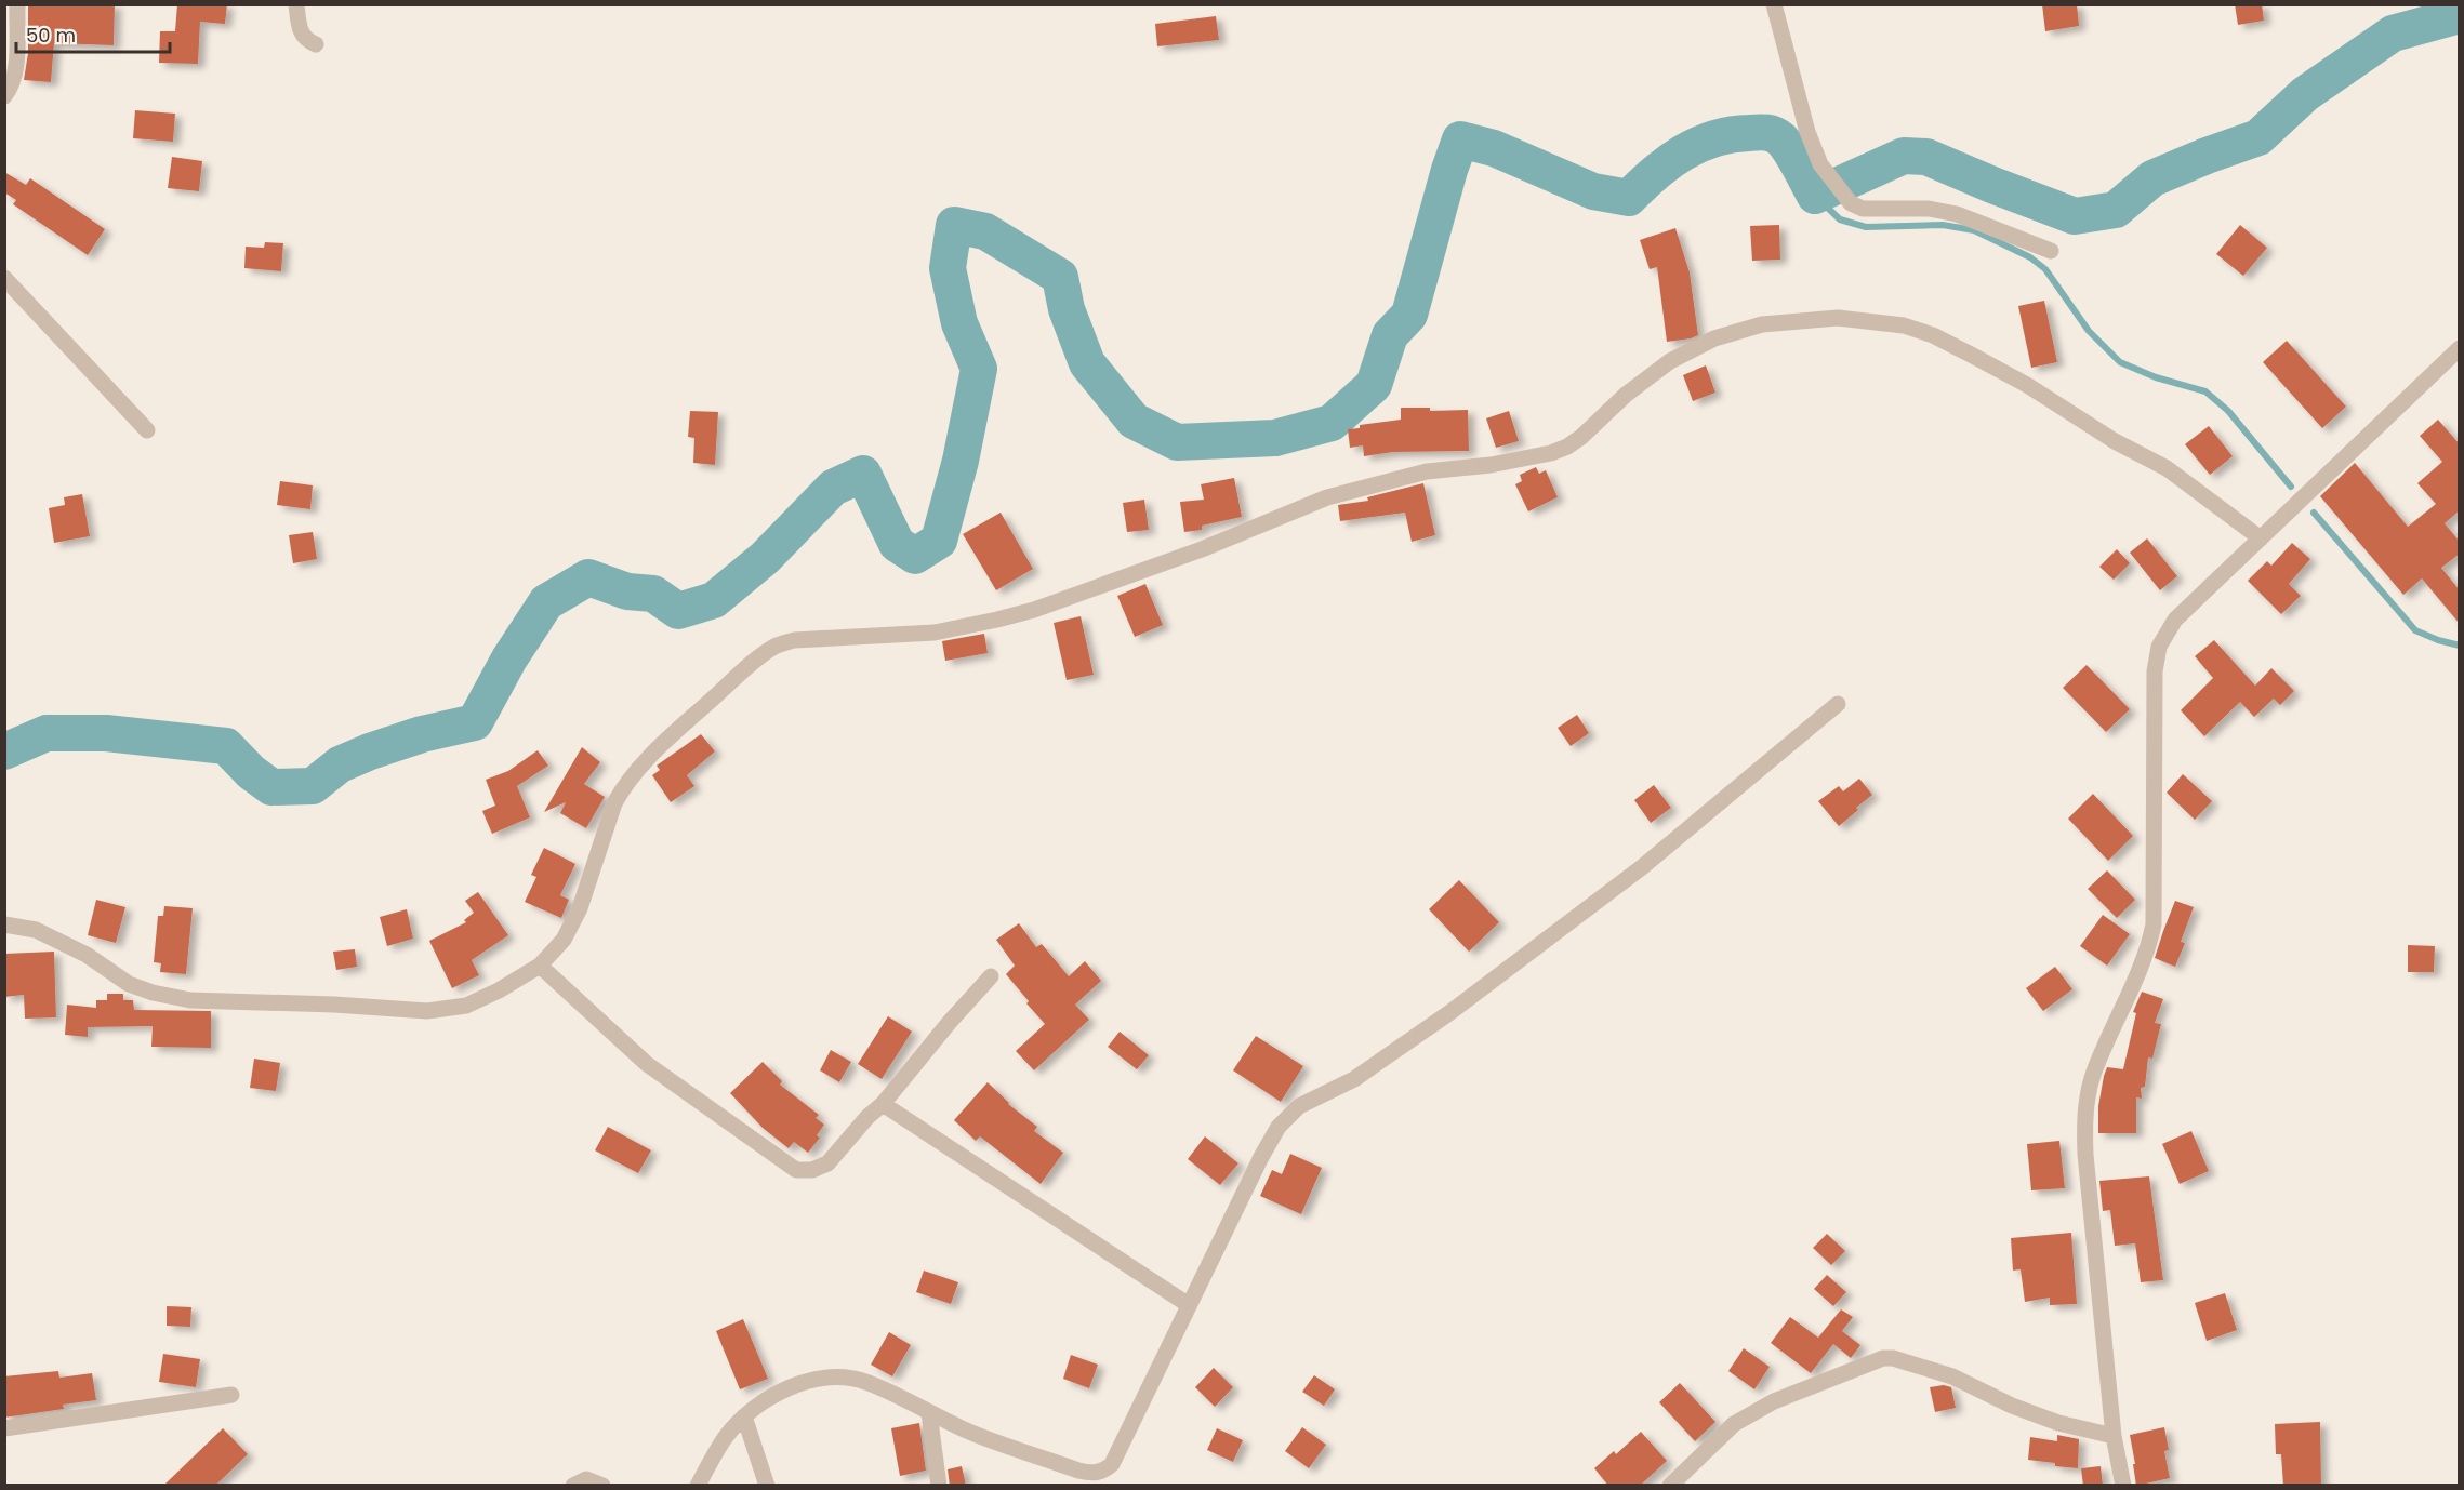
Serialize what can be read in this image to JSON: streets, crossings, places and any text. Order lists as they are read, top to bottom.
{
  "scale_bar": "50 m"
}
